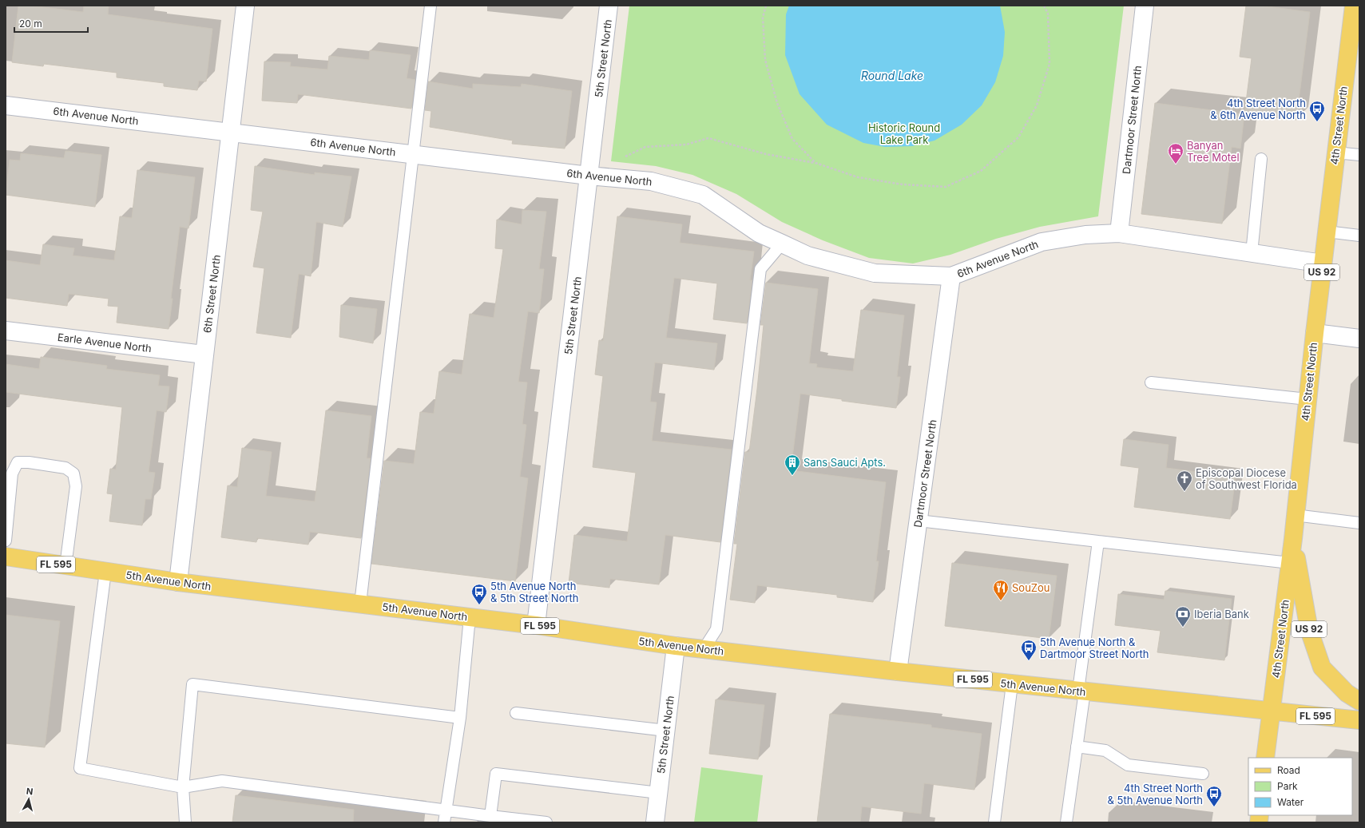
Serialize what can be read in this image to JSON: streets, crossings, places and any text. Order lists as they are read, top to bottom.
{
  "streets": {
    "main road": [
      "4th Street North",
      "US 92",
      "FL 595",
      "5th Avenue North"
    ],
    "street": [
      "5th Street North",
      "6th Avenue North",
      "Dartmoor Street North",
      "6th Street North",
      "Earle Avenue North"
    ]
  },
  "crossings": [
    ["5th Street North", "6th Avenue North"],
    ["5th Street North", "5th Avenue North"],
    ["6th Avenue North", "Dartmoor Street North"],
    ["6th Avenue North", "4th Street North"],
    ["6th Avenue North", "6th Street North"],
    ["Dartmoor Street North", "5th Avenue North"],
    ["4th Street North", "US 92"],
    ["4th Street North", "5th Avenue North"],
    ["6th Street North", "Earle Avenue North"],
    ["6th Street North", "5th Avenue North"]
  ],
  "water": ["Round Lake"],
  "parks": ["Historic Round Lake Park"],
  "places": {
    "bus stop": [
      "4th Street North & 6th Avenue North",
      "5th Avenue North & 5th Street North",
      "5th Avenue North & Dartmoor Street North",
      "4th Street North & 5th Avenue North"
    ],
    "hotel": ["Banyan Tree Motel"],
    "building": ["Sans Sauci Apts."],
    "church": ["Episcopal Diocese of Southwest Florida"],
    "restaurant": ["SouZou"],
    "bank": ["Iberia Bank"]
  },
  "legend": ["Road", "Park", "Water"],
  "scale_bar": "20 m",
  "north": "top"
}
